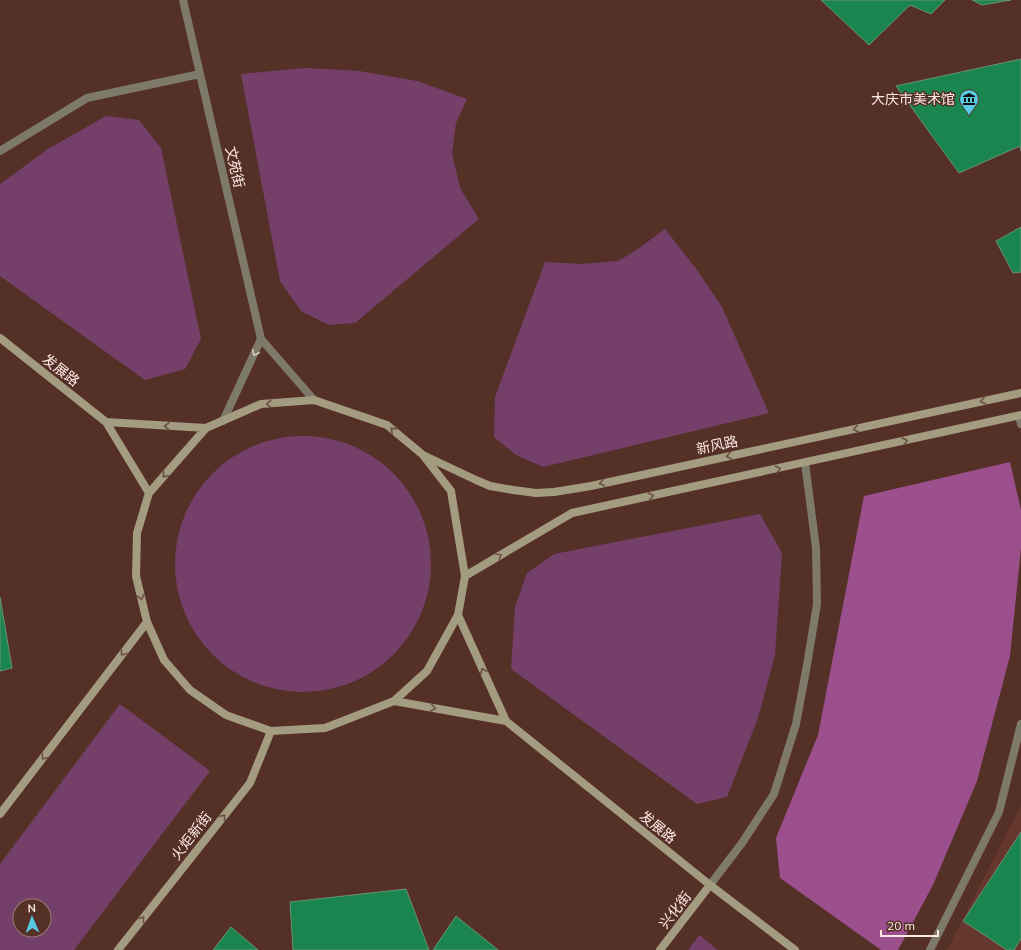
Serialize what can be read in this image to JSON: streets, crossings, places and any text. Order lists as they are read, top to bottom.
{
  "streets": {
    "main road": [
      "发展路",
      "新风路",
      "火炬新街",
      "兴化街"
    ],
    "street": ["文苑街"]
  },
  "crossings": [
    ["发展路", "兴化街"]
  ],
  "one_way": ["火炬新街"],
  "places": {
    "museum": ["大庆市美术馆"]
  },
  "scale_bar": "20 m",
  "north": "top"
}
